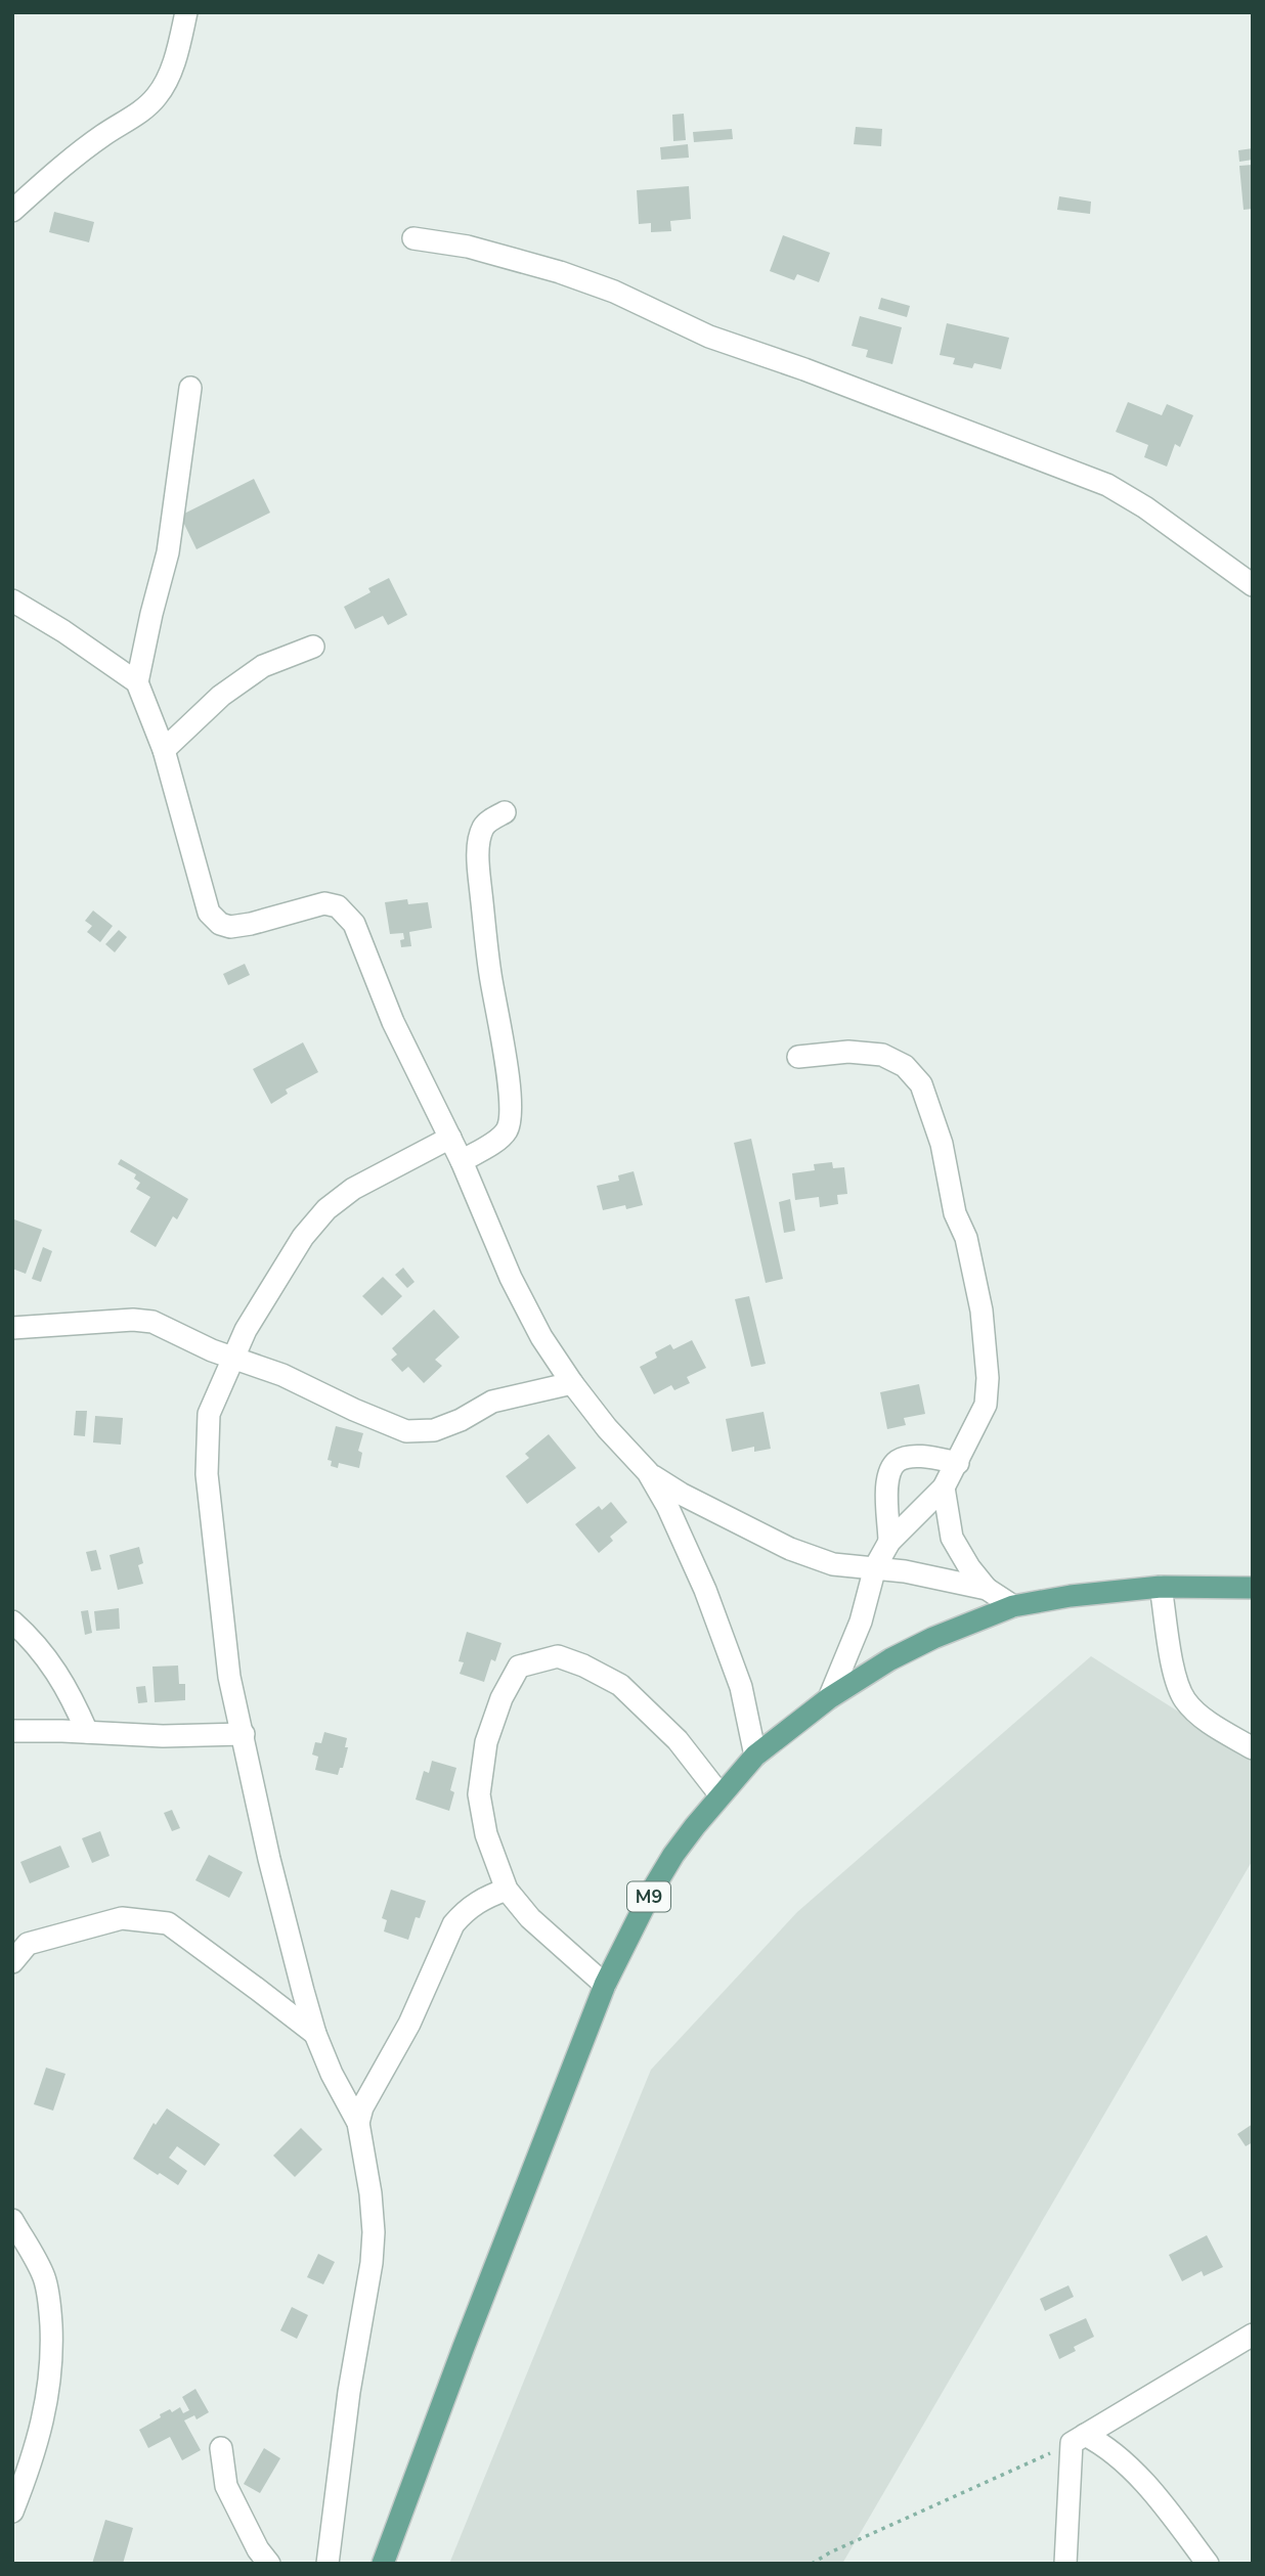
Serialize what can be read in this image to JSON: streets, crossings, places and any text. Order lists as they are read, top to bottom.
{
  "streets": {
    "main road": ["M9"]
  }
}
